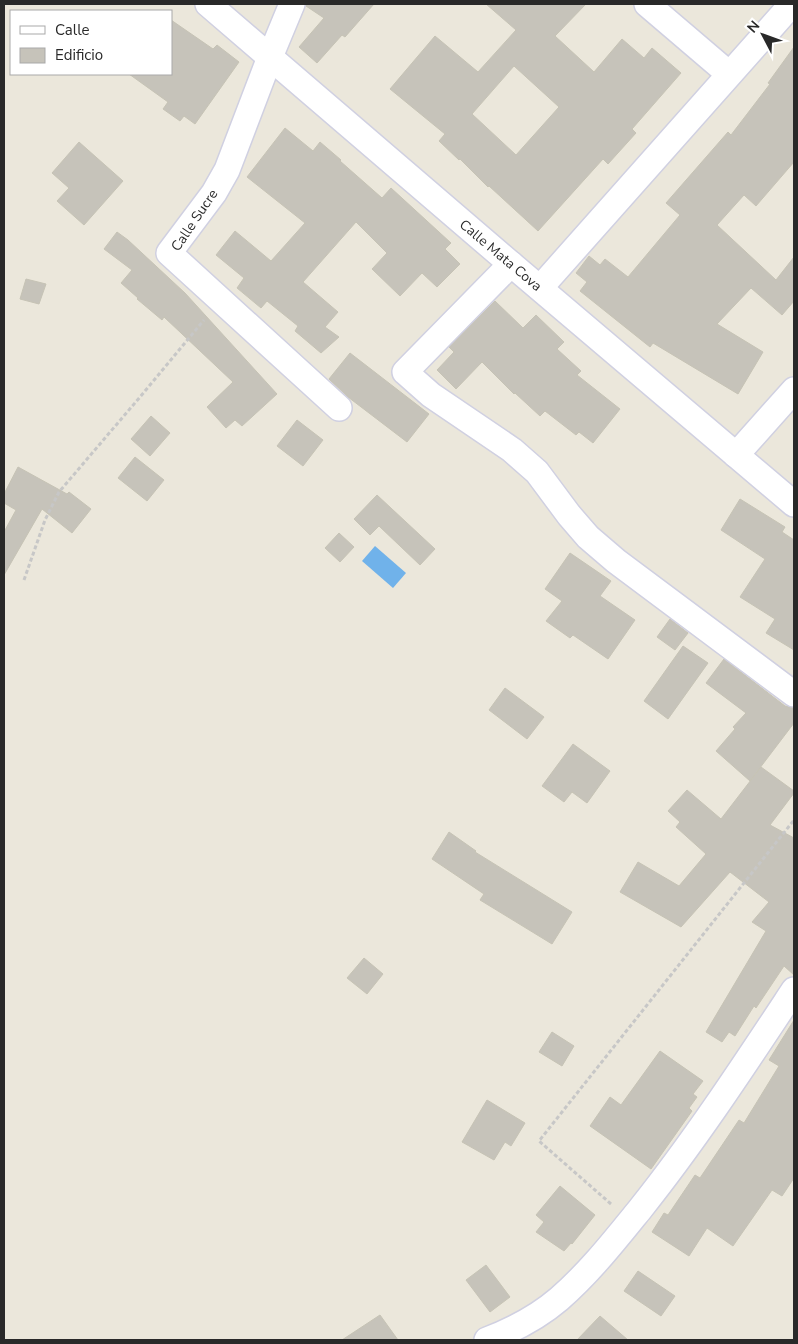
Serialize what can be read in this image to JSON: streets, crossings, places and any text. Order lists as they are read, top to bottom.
{
  "streets": {
    "street": ["Calle Sucre", "Calle Mata Cova"]
  },
  "crossings": [
    ["Calle Sucre", "Calle Mata Cova"]
  ],
  "legend": ["Calle", "Edificio"],
  "north": "top left"
}
